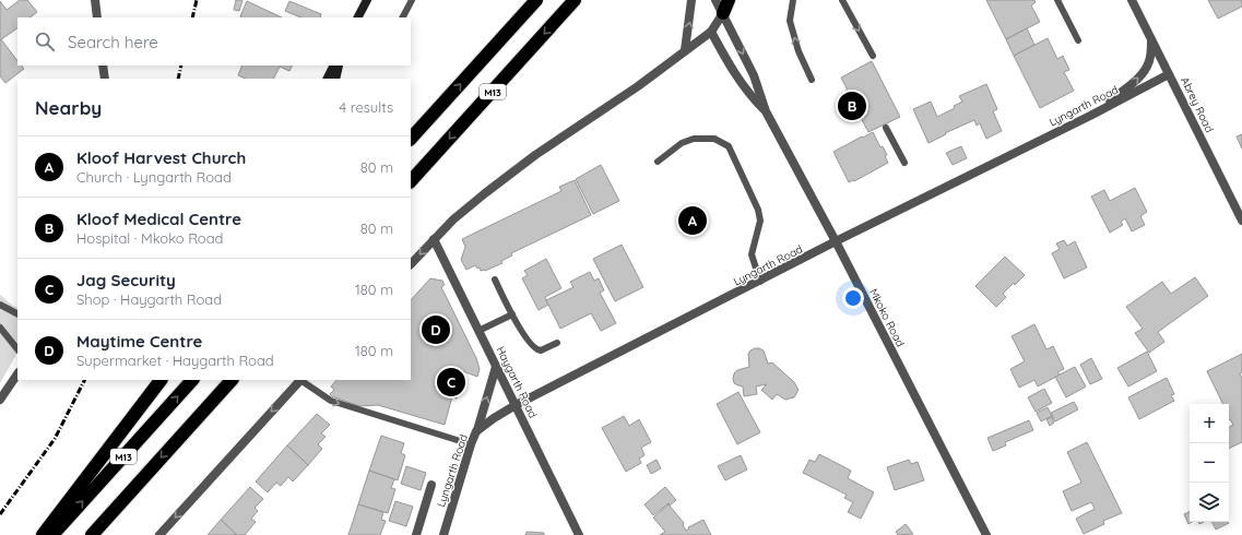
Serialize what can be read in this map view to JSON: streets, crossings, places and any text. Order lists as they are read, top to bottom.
{
  "streets": {
    "highway": ["M13"],
    "street": [
      "Abrey Road",
      "Lyngarth Road",
      "Mkoko Road",
      "Haygarth Road"
    ]
  },
  "crossings": [
    ["Abrey Road", "Lyngarth Road"],
    ["Lyngarth Road", "Mkoko Road"],
    ["Lyngarth Road", "Haygarth Road"]
  ],
  "page": {
    "search": "Search here",
    "heading": ["Nearby", "4 results"],
    "pins": [
      "B",
      "A",
      "D",
      "C"
    ],
    "list": [
      {
        "mark": "A",
        "name": "Kloof Harvest Church",
        "note": "Church · Lyngarth Road",
        "value": "80 m"
      },
      {
        "mark": "B",
        "name": "Kloof Medical Centre",
        "note": "Hospital · Mkoko Road",
        "value": "80 m"
      },
      {
        "mark": "C",
        "name": "Jag Security",
        "note": "Shop · Haygarth Road",
        "value": "180 m"
      },
      {
        "mark": "D",
        "name": "Maytime Centre",
        "note": "Supermarket · Haygarth Road",
        "value": "180 m"
      }
    ],
    "map_buttons": ["+", "−"]
  }
}
